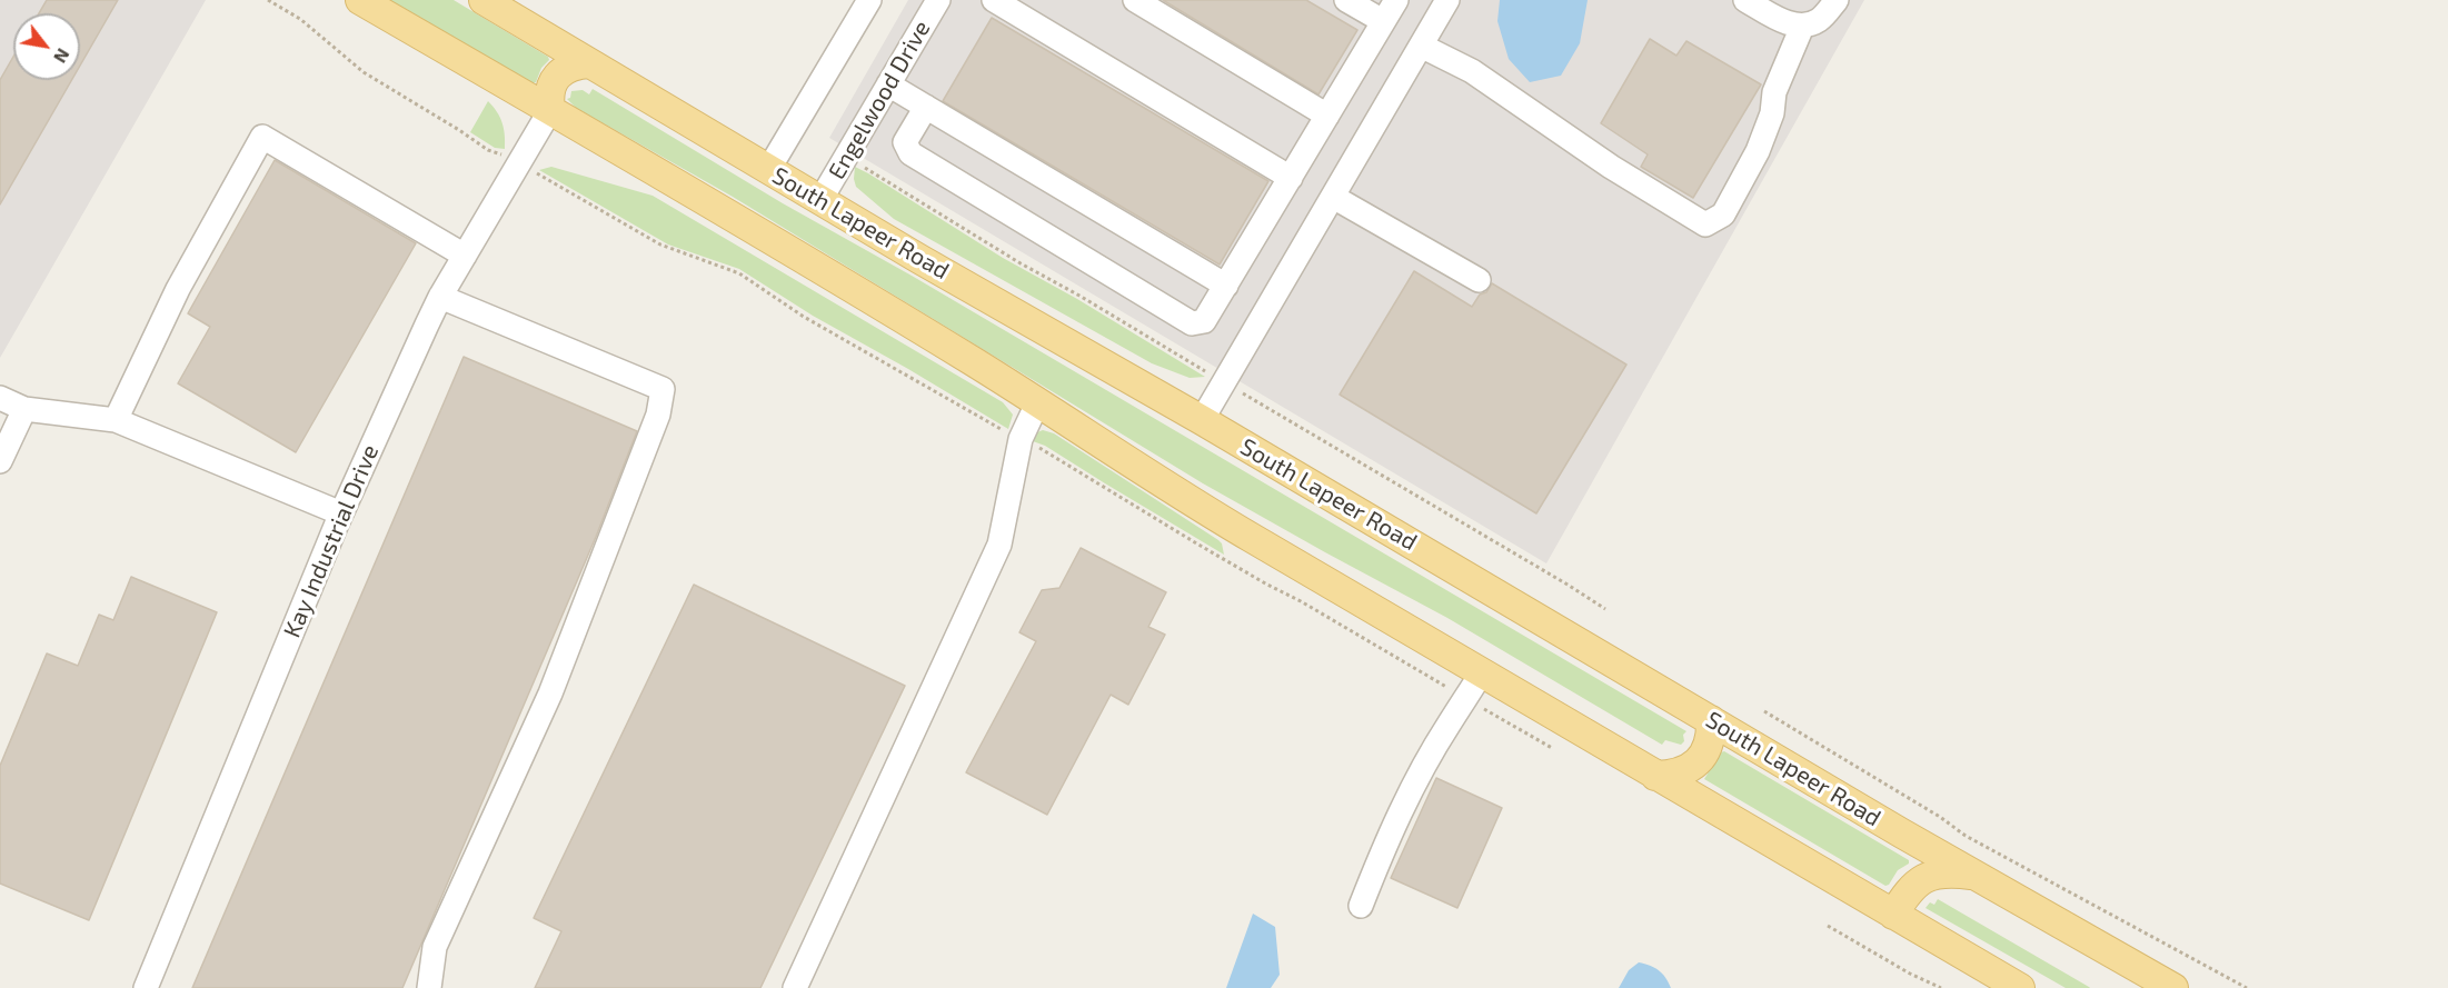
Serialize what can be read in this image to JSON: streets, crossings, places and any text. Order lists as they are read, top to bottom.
{
  "streets": {
    "main road": ["South Lapeer Road"],
    "street": ["Engelwood Drive", "Kay Industrial Drive"]
  },
  "crossings": [
    ["Engelwood Drive", "South Lapeer Road"]
  ],
  "north": "bottom right"
}
